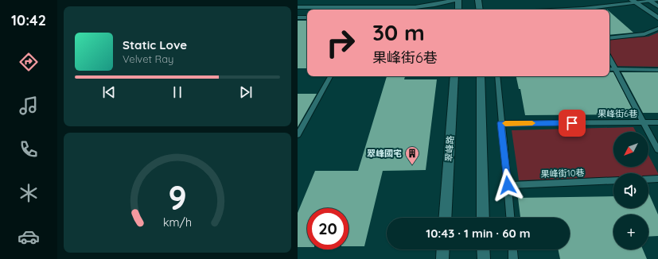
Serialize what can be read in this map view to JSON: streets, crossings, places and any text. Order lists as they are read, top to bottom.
{
  "streets": {
    "street": ["翠峰路"],
    "lane": ["果峰街6巷", "果峰街10巷"]
  },
  "places": {
    "building": ["翠峰國宅"]
  },
  "north": "bottom left",
  "page": {
    "tabs": "10:42",
    "turn": ["30 m", "果峰街6巷"],
    "song": ["Static Love", "Velvet Ray"],
    "map_buttons": "+",
    "limit": "20",
    "trip": "10:43 · 1 min · 60 m",
    "gauge": ["9", "km/h"]
  }
}
